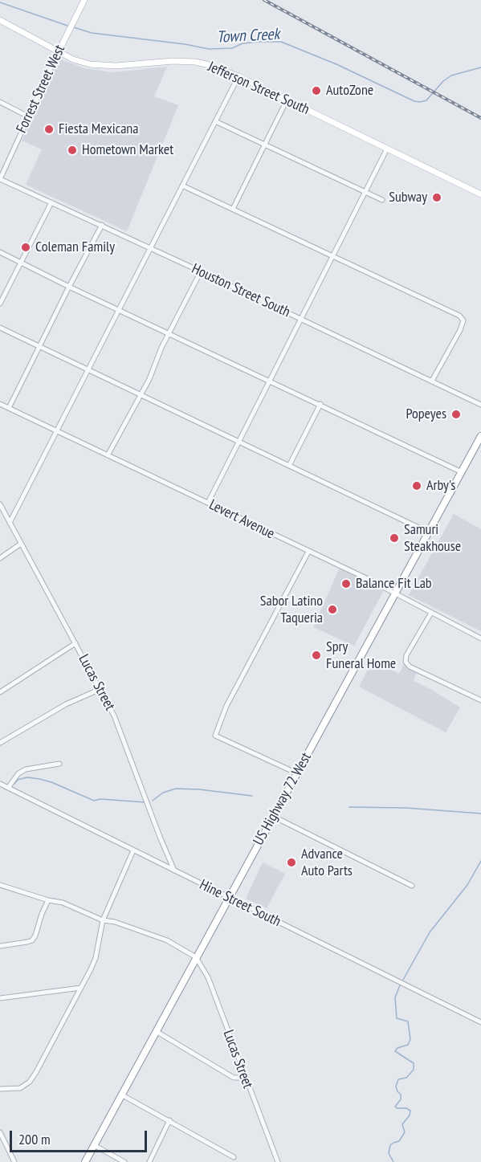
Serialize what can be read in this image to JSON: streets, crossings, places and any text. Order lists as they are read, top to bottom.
{
  "streets": {
    "highway": ["US Highway 72 West"],
    "main road": ["Jefferson Street South", "Forrest Street West"],
    "street": [
      "Houston Street South",
      "Levert Avenue",
      "Lucas Street",
      "Hine Street South"
    ]
  },
  "crossings": [
    ["Jefferson Street South", "Forrest Street West"],
    ["Forrest Street West", "Houston Street South"],
    ["Levert Avenue", "US Highway 72 West"],
    ["Lucas Street", "US Highway 72 West"],
    ["Lucas Street", "Hine Street South"],
    ["US Highway 72 West", "Hine Street South"]
  ],
  "water": ["Town Creek"],
  "places": [
    "AutoZone",
    "Fiesta Mexicana",
    "Hometown Market",
    "Subway",
    "Coleman Family",
    "Popeyes",
    "Arby's",
    "Samuri Steakhouse",
    "Balance Fit Lab",
    "Sabor Latino Taqueria",
    "Spry Funeral Home",
    "Advance Auto Parts"
  ],
  "scale_bar": "200 m"
}
